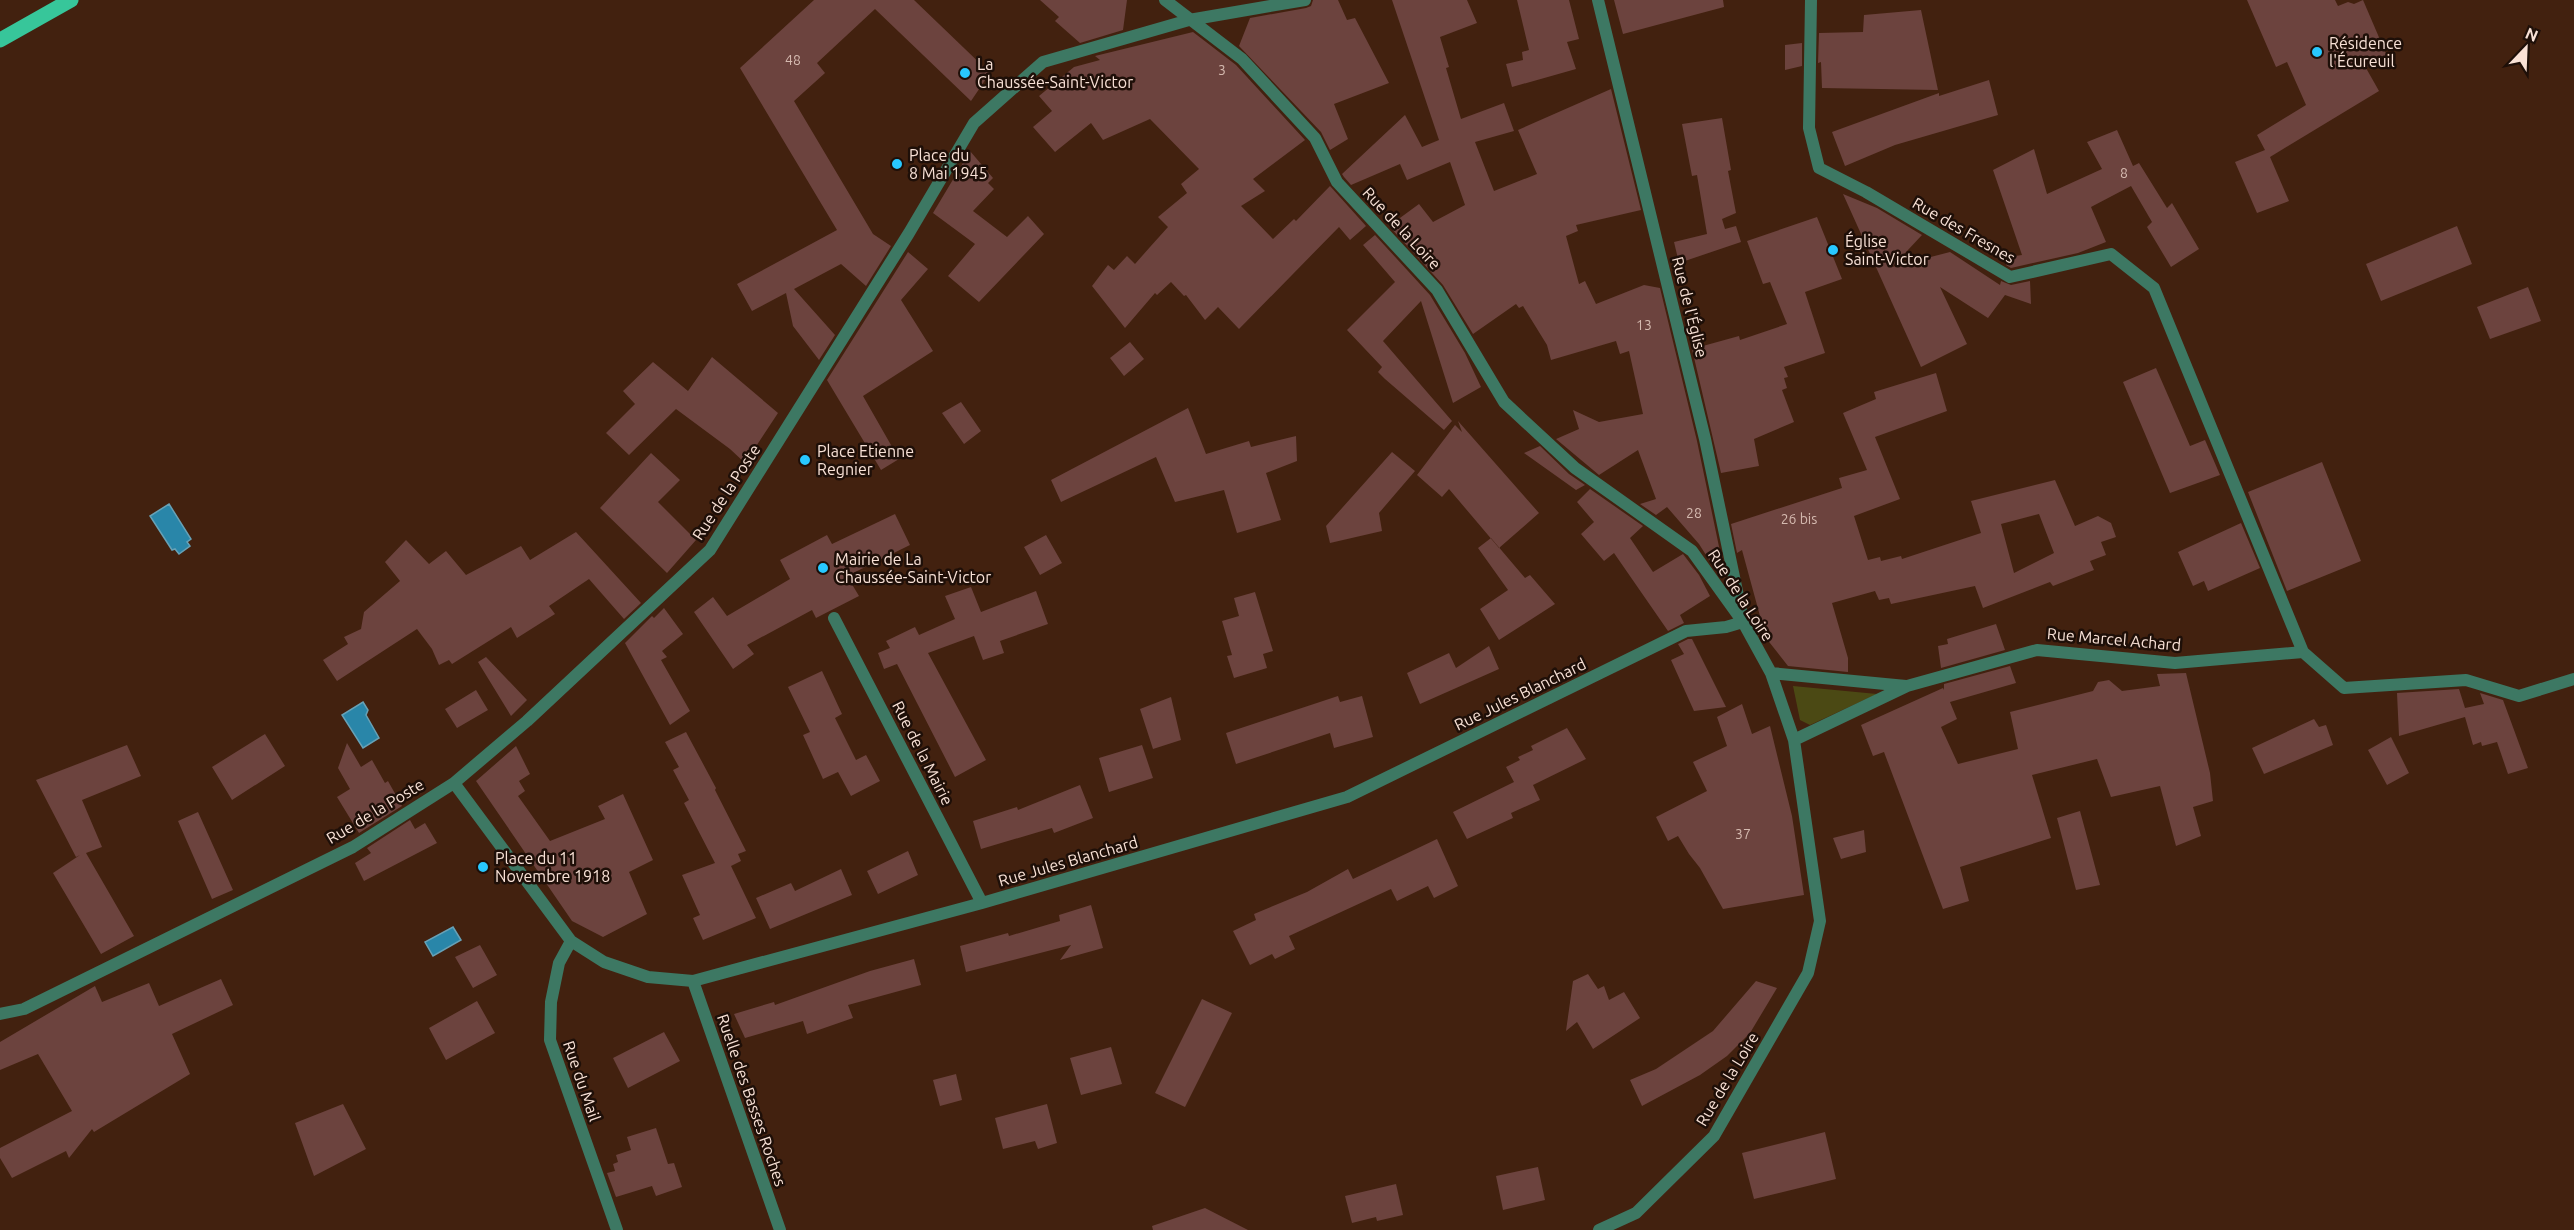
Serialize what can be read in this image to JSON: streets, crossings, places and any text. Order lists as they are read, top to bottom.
{
  "streets": {
    "street": [
      "Rue de la Loire",
      "Rue des Fresnes",
      "Rue de l'Église",
      "Rue de la Poste",
      "Rue Marcel Achard",
      "Rue Jules Blanchard",
      "Rue de la Mairie",
      "Rue du Mail",
      "Ruelle des Basses Roches"
    ]
  },
  "crossings": [
    ["Rue de la Loire", "Rue de l'Église"],
    ["Rue de la Loire", "Rue de la Poste"],
    ["Rue de la Loire", "Rue Marcel Achard"],
    ["Rue de la Loire", "Rue Jules Blanchard"],
    ["Rue des Fresnes", "Rue Marcel Achard"],
    ["Rue de l'Église", "Rue Jules Blanchard"],
    ["Rue de la Poste", "Rue Jules Blanchard"],
    ["Rue Jules Blanchard", "Rue de la Mairie"],
    ["Rue Jules Blanchard", "Rue du Mail"],
    ["Rue Jules Blanchard", "Ruelle des Basses Roches"]
  ],
  "places": [
    "Résidence l'Écureuil",
    "La Chaussée-Saint-Victor",
    "Place du 8 Mai 1945",
    "Église Saint-Victor",
    "Place Etienne Regnier",
    "Mairie de La Chaussée-Saint-Victor",
    "Place du 11 Novembre 1918"
  ],
  "house_numbers": [
    "48",
    "3",
    "8",
    "13",
    "28",
    "26 bis",
    "37"
  ],
  "north": "top right"
}
